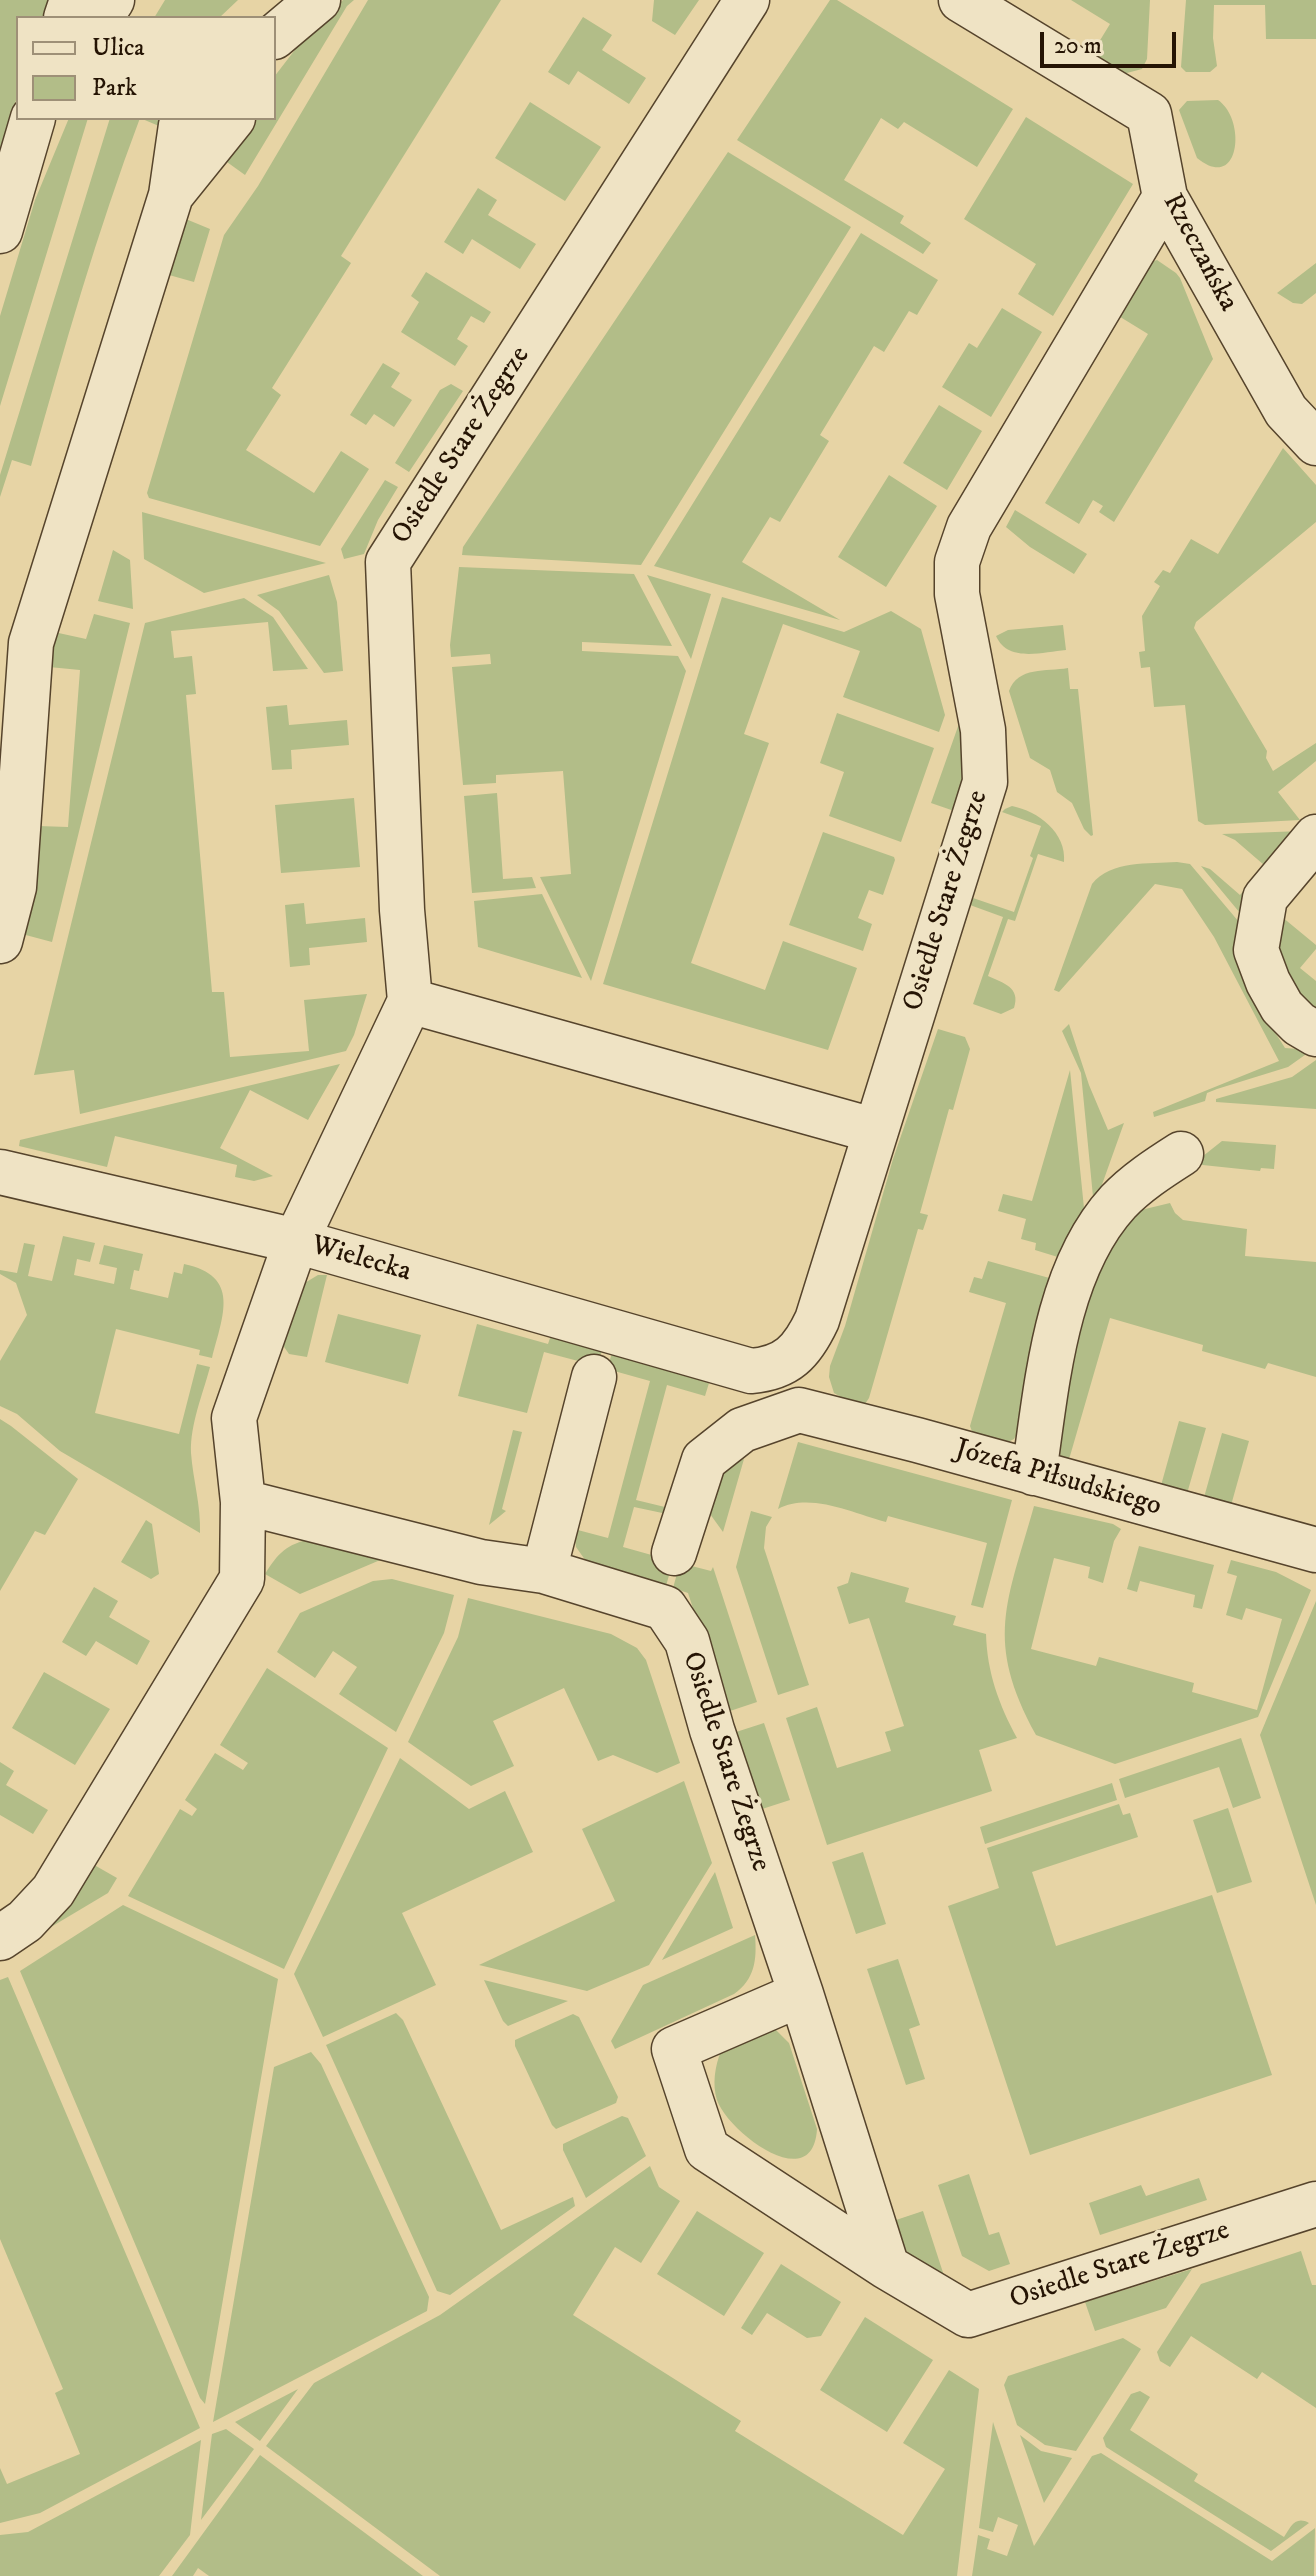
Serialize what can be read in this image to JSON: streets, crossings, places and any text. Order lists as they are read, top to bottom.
{
  "streets": {
    "street": [
      "Rzeczańska",
      "Osiedle Stare Żegrze",
      "Wielecka",
      "Józefa Piłsudskiego"
    ]
  },
  "crossings": [
    ["Rzeczańska", "Osiedle Stare Żegrze"],
    ["Osiedle Stare Żegrze", "Wielecka"]
  ],
  "legend": ["Ulica", "Park"],
  "scale_bar": "20 m"
}
